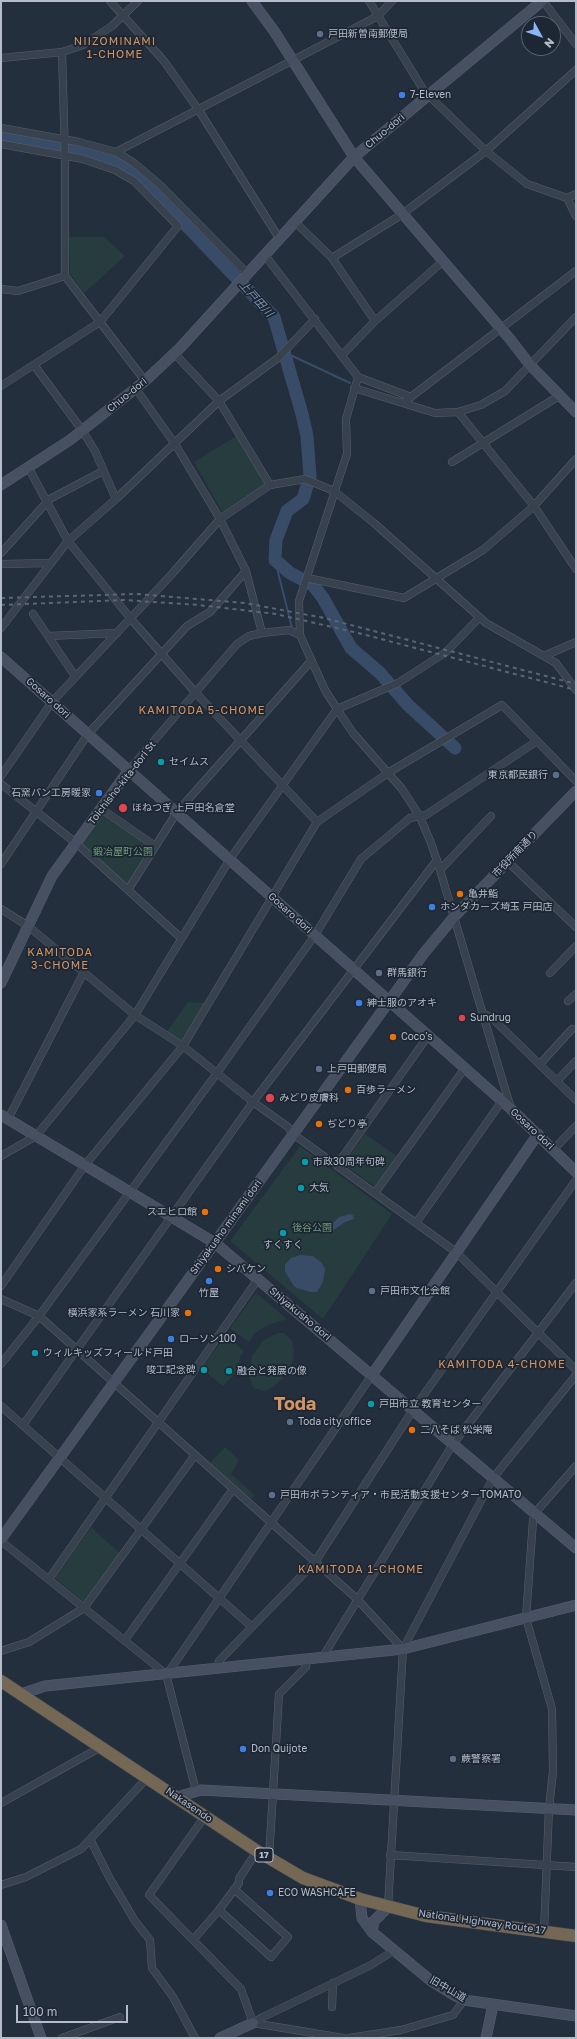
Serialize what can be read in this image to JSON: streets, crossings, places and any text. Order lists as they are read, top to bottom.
{
  "streets": {
    "highway": ["Nakasendo", "17", "National Highway Route 17"],
    "street": [
      "Chuo-dori",
      "Gosaro dori",
      "Toichisho-kita-dori St",
      "市役所南通り",
      "Shiyakusho minami dori",
      "Shiyakusho dori",
      "旧中山道"
    ]
  },
  "crossings": [
    ["Gosaro dori", "Toichisho-kita-dori St"],
    ["Gosaro dori", "Shiyakusho minami dori"],
    ["市役所南通り", "Shiyakusho minami dori"],
    ["Shiyakusho minami dori", "Shiyakusho dori"],
    ["Nakasendo", "National Highway Route 17"],
    ["Nakasendo", "旧中山道"]
  ],
  "districts": [
    "NIIZOMINAMI 1-CHOME",
    "KAMITODA 5-CHOME",
    "KAMITODA 3-CHOME",
    "KAMITODA 4-CHOME",
    "Toda",
    "KAMITODA 1-CHOME"
  ],
  "water": ["上戸田川"],
  "parks": ["鍛冶屋町公園", "後谷公園"],
  "places": [
    "戸田新曽南郵便局",
    "7-Eleven",
    "セイムス",
    "東京都民銀行",
    "石窯パン工房暖家",
    "ほねつぎ 上戸田名倉堂",
    "亀井鮨",
    "ホンダカーズ埼玉 戸田店",
    "群馬銀行",
    "紳士服のアオキ",
    "Sundrug",
    "Coco's",
    "上戸田郵便局",
    "百歩ラーメン",
    "みどり皮膚科",
    "ぢどり亭",
    "市政30周年句碑",
    "大気",
    "スエヒロ館",
    "すくすく",
    "シバケン",
    "竹屋",
    "戸田市文化会館",
    "横浜家系ラーメン 石川家",
    "ローソン100",
    "ウィルキッズフィールド戸田",
    "竣工記念碑",
    "融合と発展の像",
    "戸田市立 教育センター",
    "Toda city office",
    "二八そば 松栄庵",
    "戸田市ボランティア・市民活動支援センターTOMATO",
    "Don Quijote",
    "蕨警察署",
    "ECO WASHCAFE"
  ],
  "scale_bar": "100 m",
  "north": "bottom right"
}
